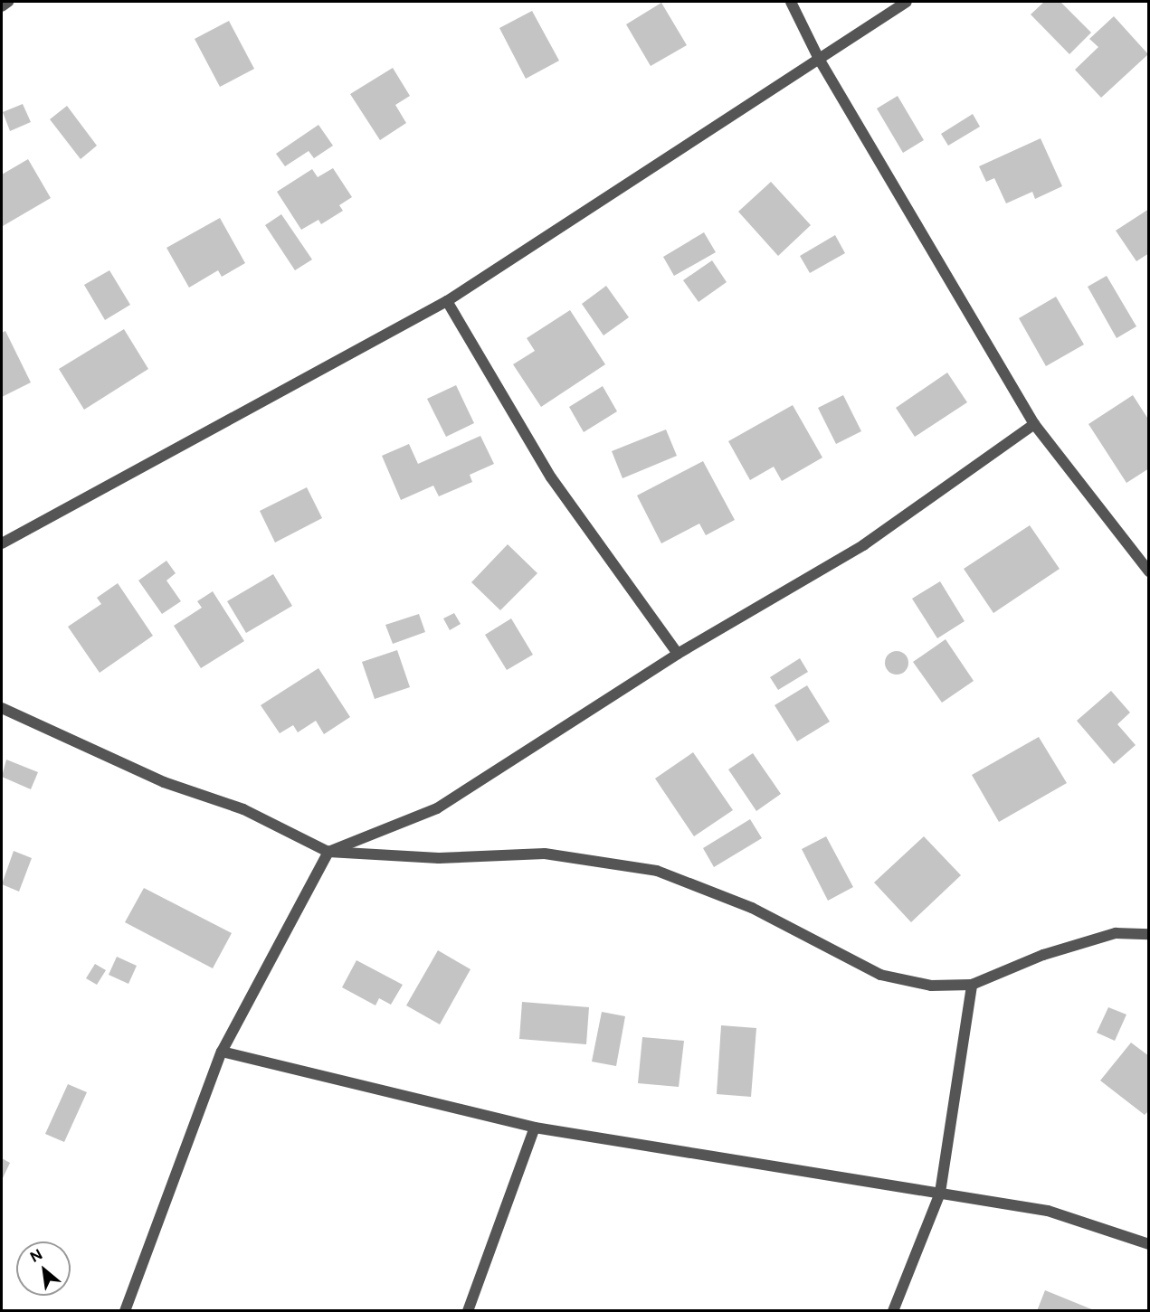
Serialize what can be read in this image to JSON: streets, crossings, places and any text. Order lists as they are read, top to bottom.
{
  "north": "top left"
}
